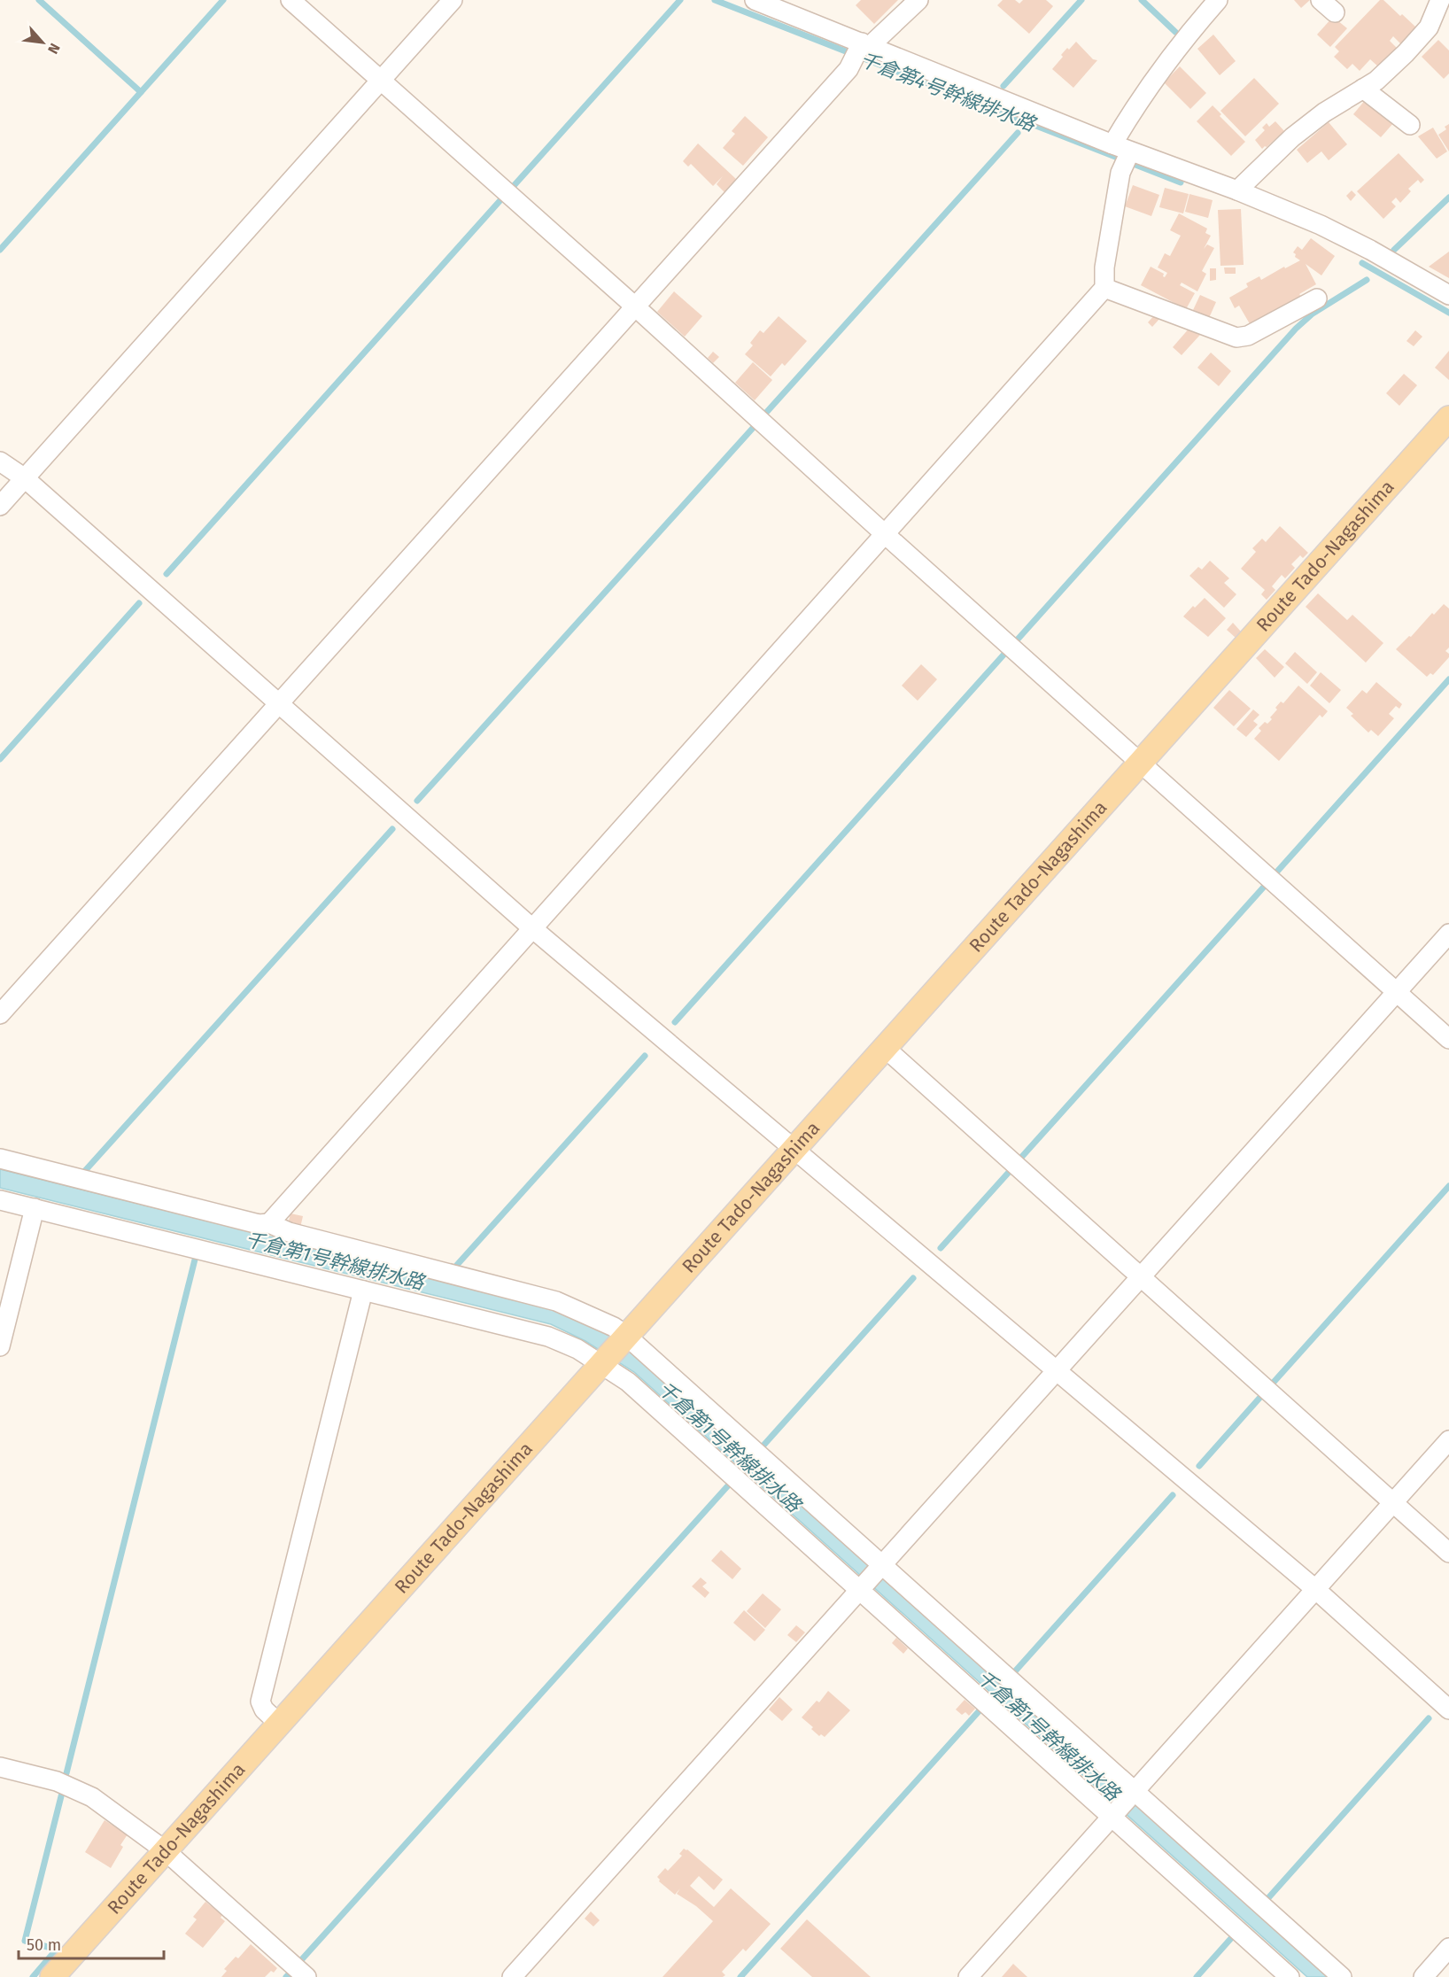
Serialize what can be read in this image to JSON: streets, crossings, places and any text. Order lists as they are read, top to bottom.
{
  "streets": {
    "main road": ["Route Tado-Nagashima"]
  },
  "water": ["千倉第4号幹線排水路", "千倉第1号幹線排水路"],
  "scale_bar": "50 m",
  "north": "bottom right"
}
